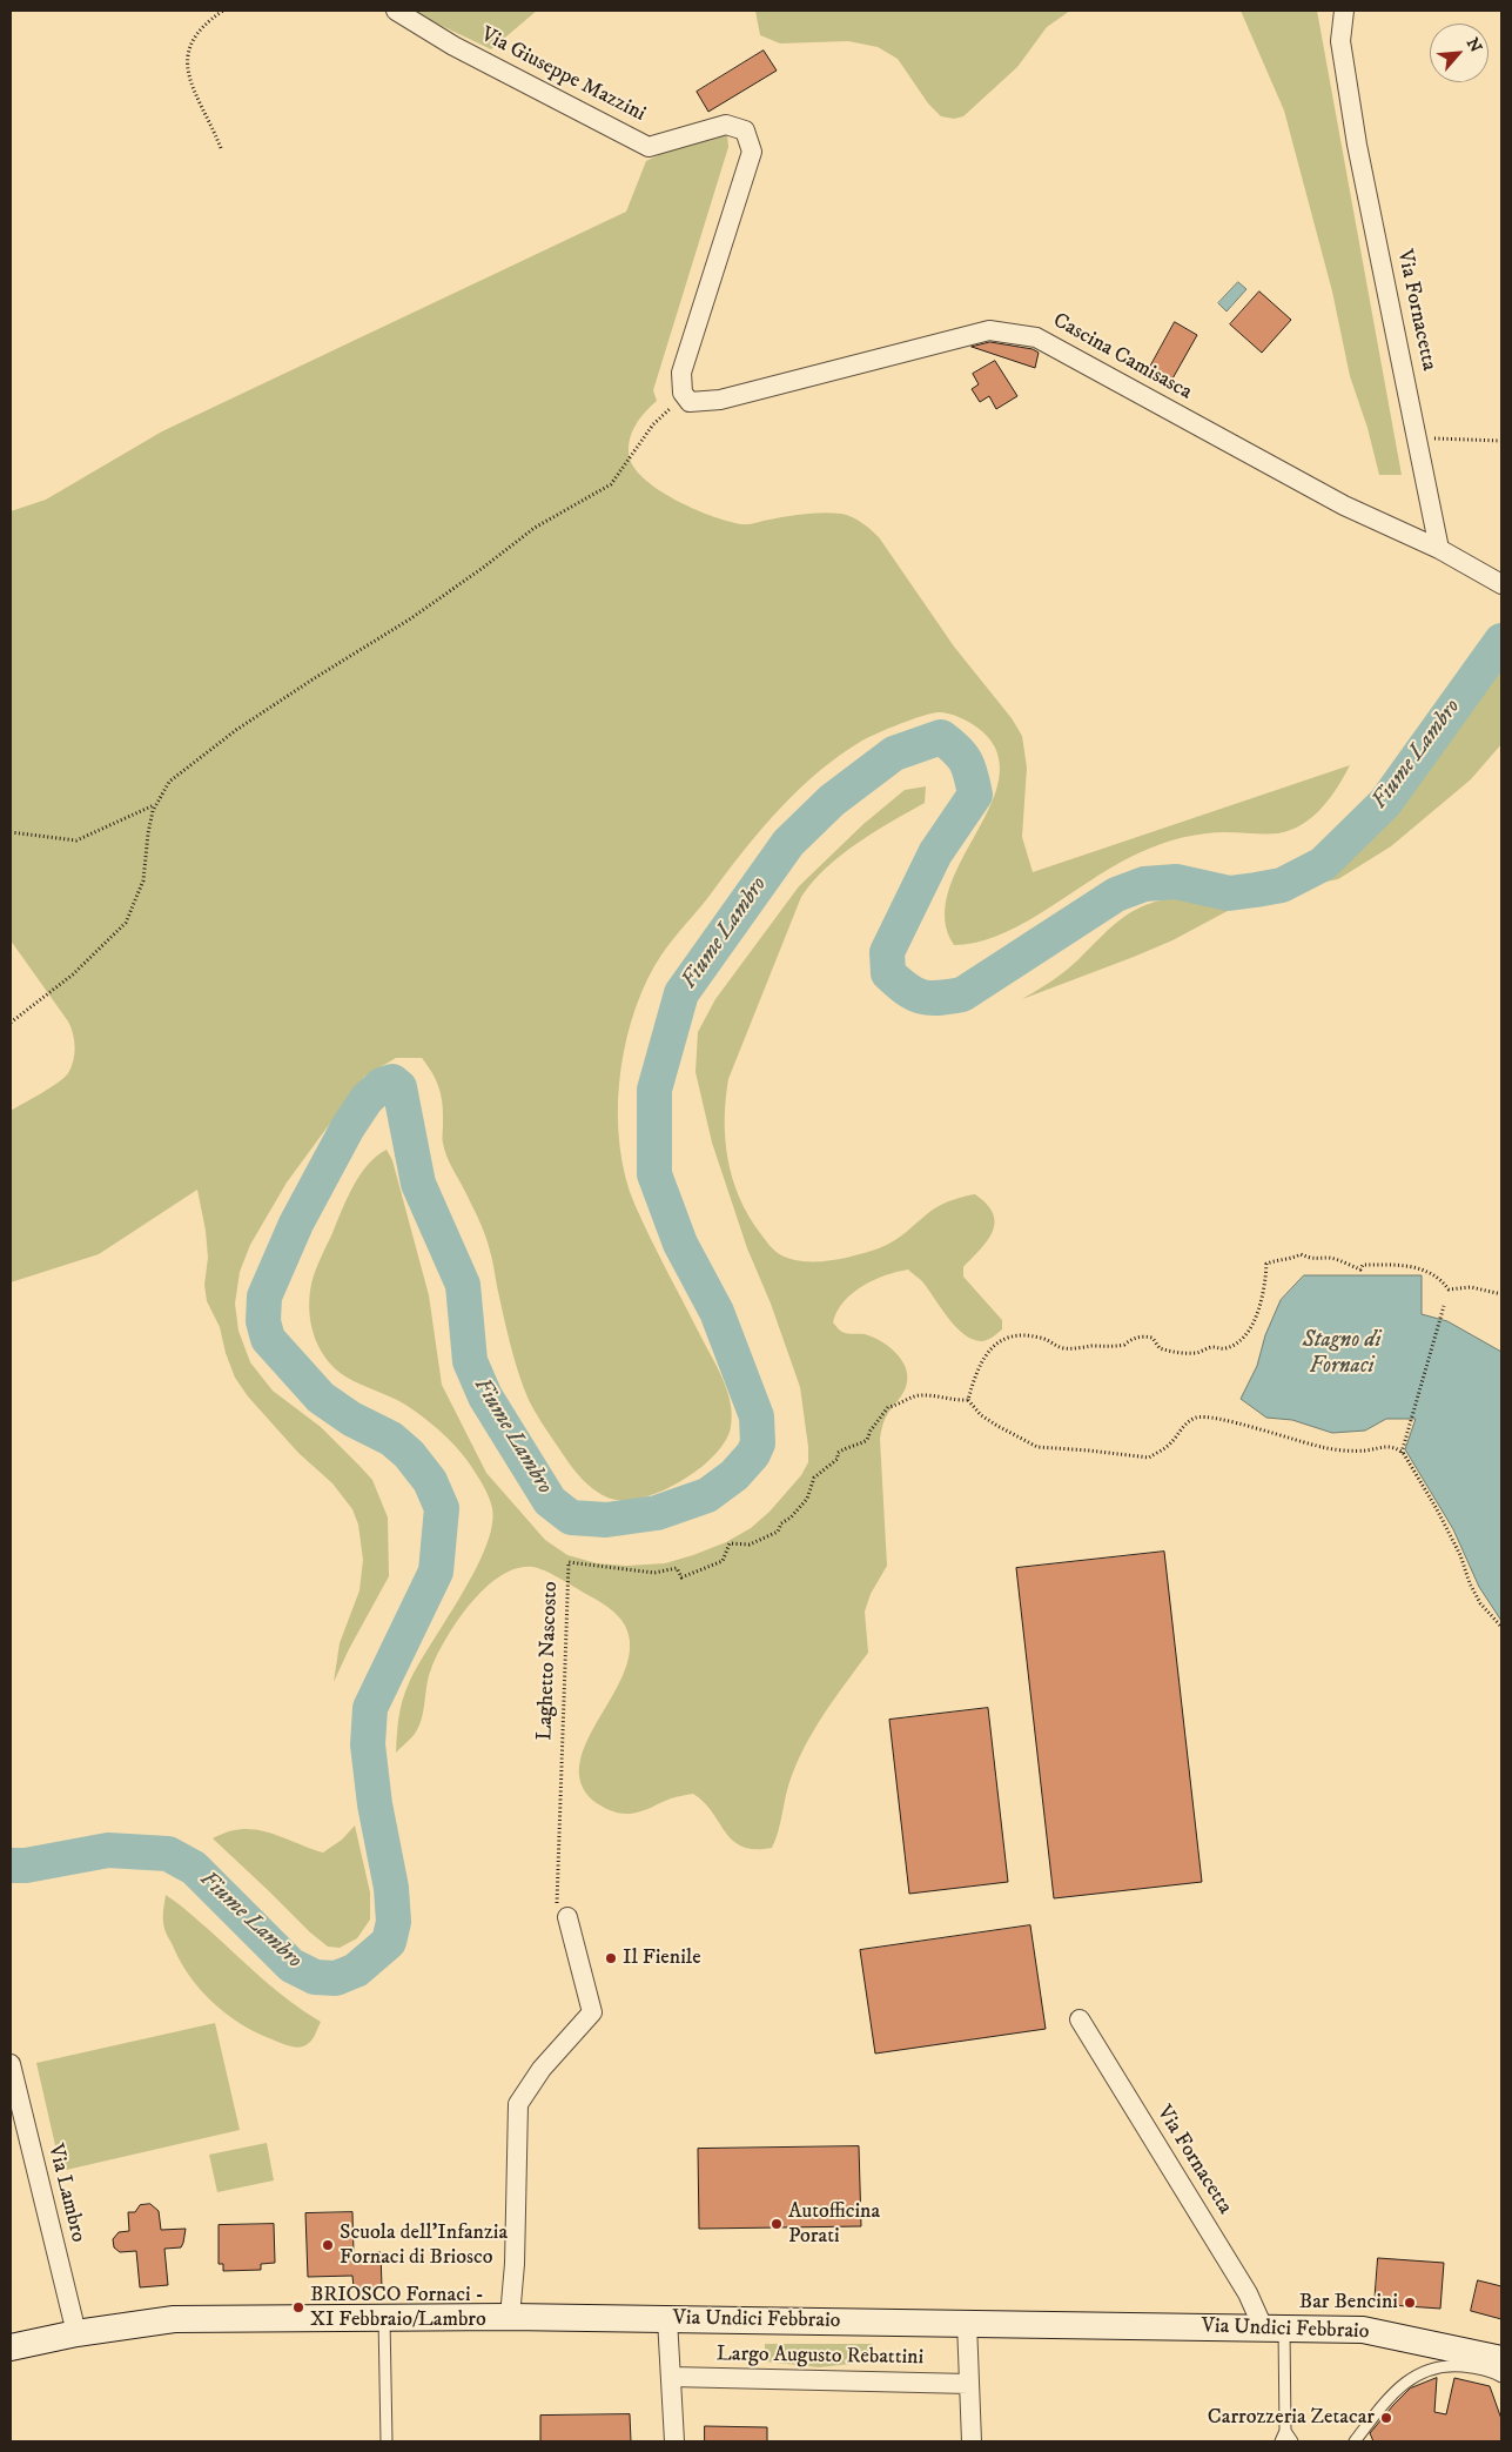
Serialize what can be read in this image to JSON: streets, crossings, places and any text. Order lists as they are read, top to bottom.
{
  "streets": {
    "street": [
      "Via Giuseppe Mazzini",
      "Via Fornacetta",
      "Cascina Camisasca",
      "Via Lambro",
      "Via Undici Febbraio",
      "Largo Augusto Rebattini"
    ],
    "path": ["Laghetto Nascosto"]
  },
  "crossings": [
    ["Via Giuseppe Mazzini", "Cascina Camisasca"],
    ["Via Fornacetta", "Cascina Camisasca"],
    ["Via Fornacetta", "Via Undici Febbraio"],
    ["Via Lambro", "Via Undici Febbraio"]
  ],
  "water": ["Fiume Lambro", "Stagno di Fornaci"],
  "places": [
    "Il Fienile",
    "Autofficina Porati",
    "Scuola dell’Infanzia Fornaci di Briosco",
    "Bar Bencini",
    "BRIOSCO Fornaci - XI Febbraio/Lambro",
    "Carrozzeria Zetacar"
  ],
  "north": "top right"
}
